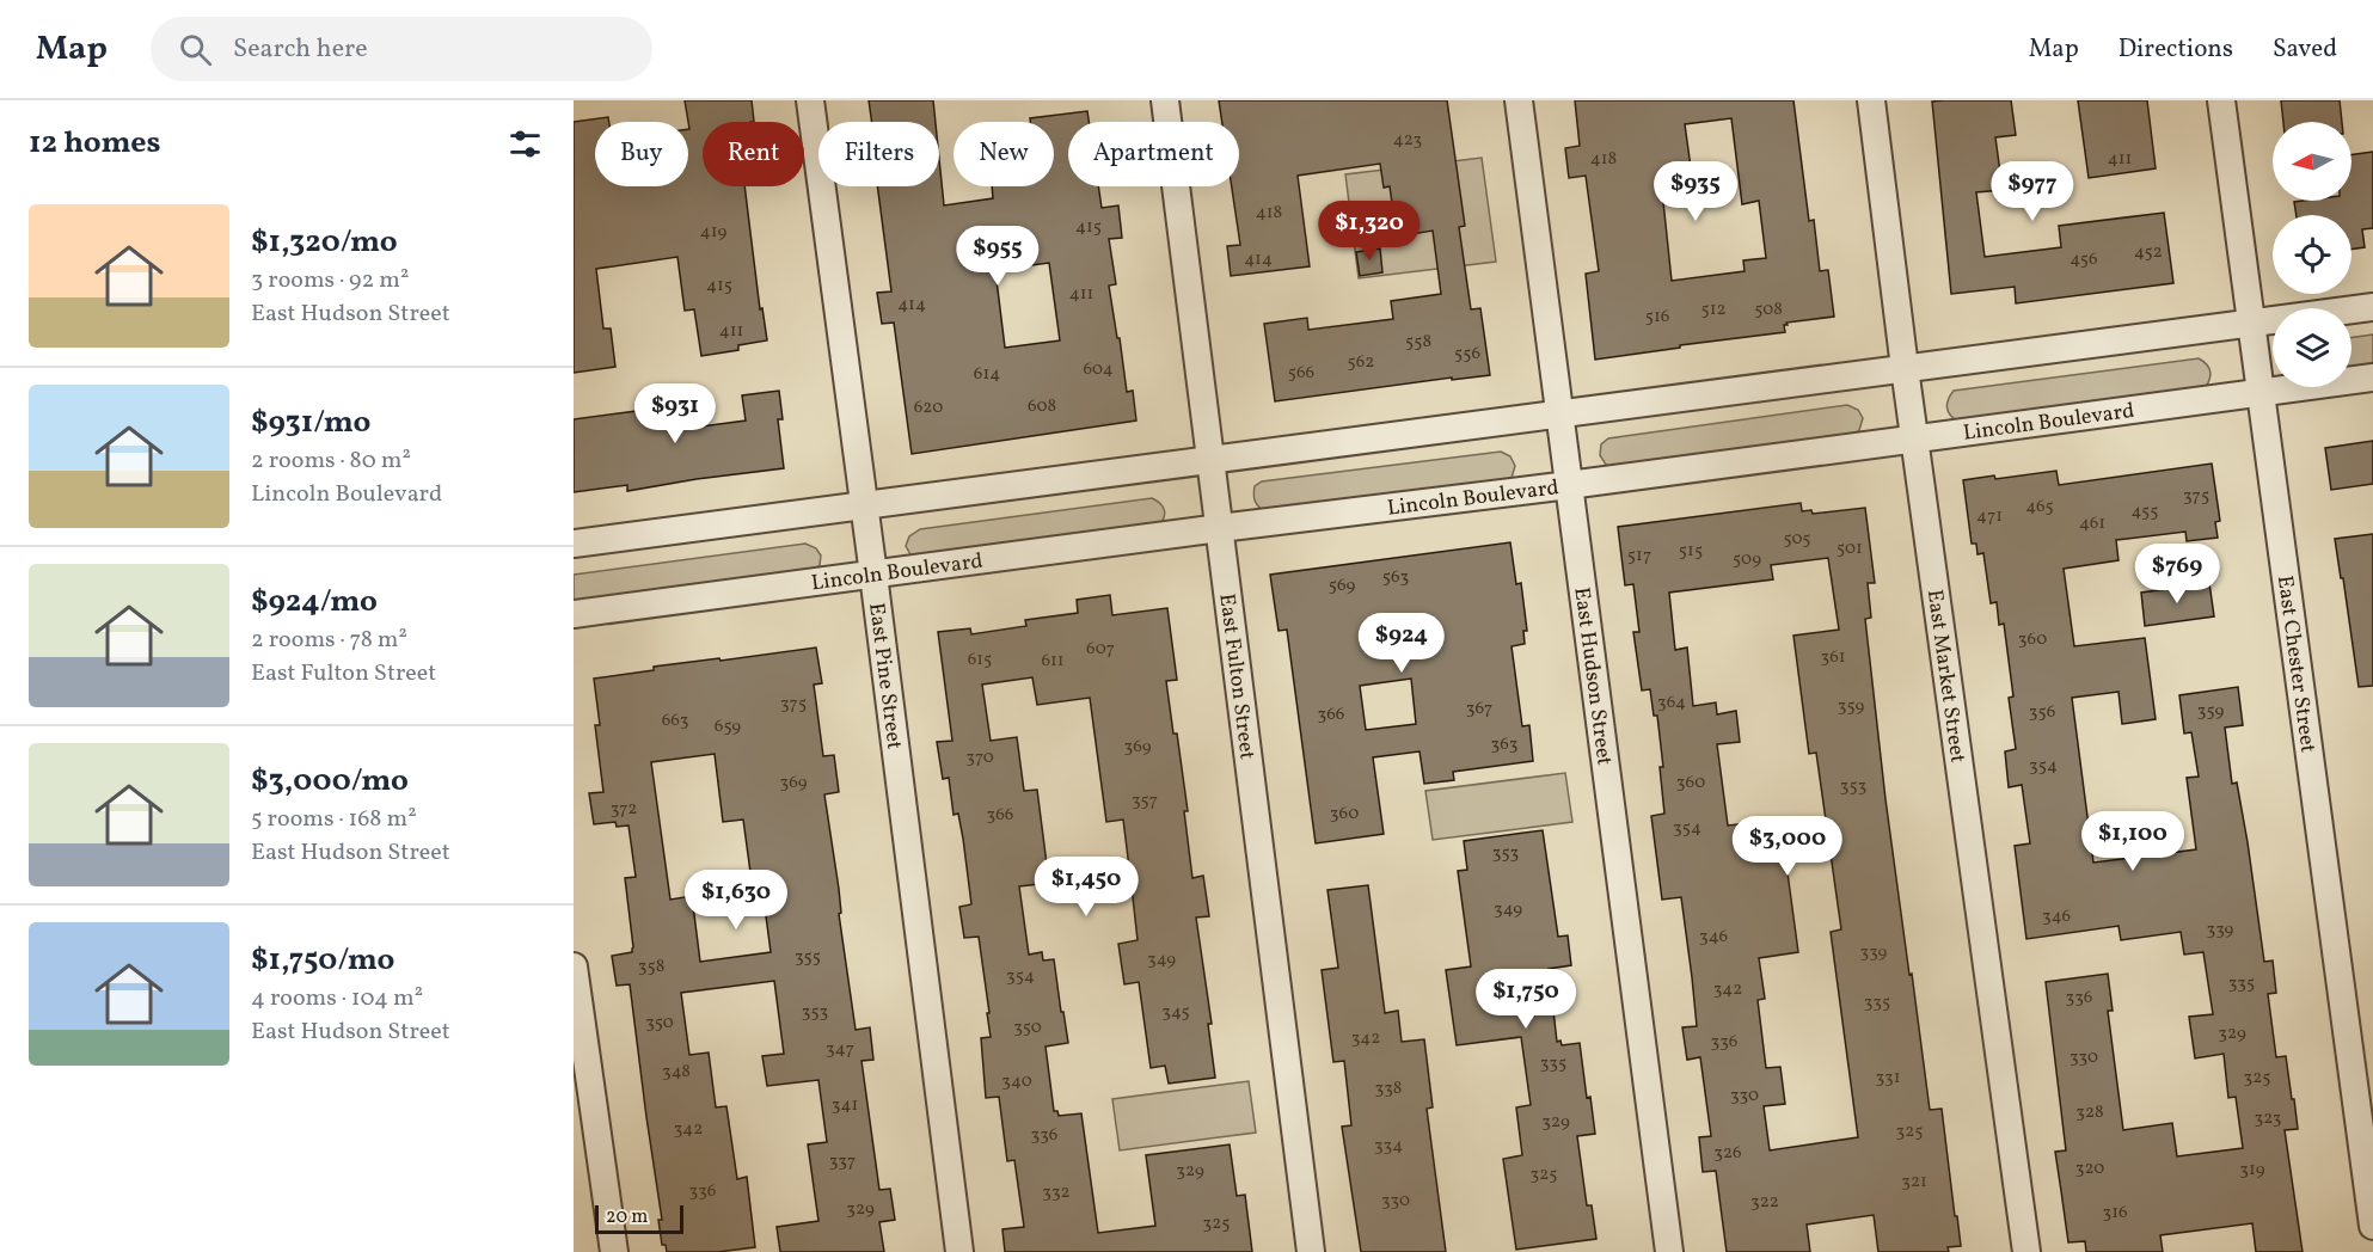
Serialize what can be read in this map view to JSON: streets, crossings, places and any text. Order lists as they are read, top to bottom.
{
  "streets": {
    "street": [
      "Lincoln Boulevard",
      "East Chester Street",
      "East Pine Street",
      "East Fulton Street",
      "East Hudson Street",
      "East Market Street"
    ]
  },
  "crossings": [
    ["Lincoln Boulevard", "East Chester Street"],
    ["Lincoln Boulevard", "East Pine Street"],
    ["Lincoln Boulevard", "East Fulton Street"],
    ["Lincoln Boulevard", "East Hudson Street"],
    ["Lincoln Boulevard", "East Market Street"]
  ],
  "house_numbers": [
    "423",
    "418",
    "411",
    "418",
    "415",
    "419",
    "452",
    "414",
    "456",
    "415",
    "411",
    "414",
    "512",
    "508",
    "516",
    "411",
    "558",
    "556",
    "562",
    "604",
    "566",
    "614",
    "608",
    "620",
    "375",
    "465",
    "455",
    "471",
    "461",
    "505",
    "501",
    "515",
    "517",
    "509",
    "563",
    "569",
    "360",
    "607",
    "361",
    "615",
    "611",
    "364",
    "375",
    "359",
    "367",
    "359",
    "356",
    "366",
    "663",
    "659",
    "363",
    "369",
    "370",
    "354",
    "369",
    "360",
    "353",
    "357",
    "372",
    "360",
    "366",
    "354",
    "353",
    "349",
    "346",
    "339",
    "346",
    "339",
    "355",
    "349",
    "358",
    "354",
    "335",
    "342",
    "336",
    "335",
    "353",
    "345",
    "350",
    "350",
    "329",
    "342",
    "336",
    "347",
    "330",
    "335",
    "348",
    "331",
    "325",
    "340",
    "338",
    "330",
    "341",
    "328",
    "323",
    "329",
    "342",
    "325",
    "336",
    "334",
    "326",
    "337",
    "320",
    "319",
    "329",
    "325",
    "321",
    "336",
    "332",
    "330",
    "322",
    "329",
    "316",
    "325"
  ],
  "scale_bar": "20 m",
  "north": "left",
  "page": {
    "header": "Map",
    "search": "Search here",
    "nav": ["Map", "Directions", "Saved"],
    "heading": "12 homes",
    "chip": [
      "Buy",
      "Rent",
      "Filters",
      "New",
      "Apartment"
    ],
    "price": [
      "$935",
      "$977",
      "$1,320",
      "$955",
      "$931",
      "$769",
      "$924",
      "$1,100",
      "$3,000",
      "$1,450",
      "$1,630",
      "$1,750"
    ],
    "list": [
      {
        "name": "$1,320/mo",
        "note": "3 rooms · 92 m² · East Hudson Street"
      },
      {
        "name": "$931/mo",
        "note": "2 rooms · 80 m² · Lincoln Boulevard"
      },
      {
        "name": "$924/mo",
        "note": "2 rooms · 78 m² · East Fulton Street"
      },
      {
        "name": "$3,000/mo",
        "note": "5 rooms · 168 m² · East Hudson Street"
      },
      {
        "name": "$1,750/mo",
        "note": "4 rooms · 104 m² · East Hudson Street"
      }
    ],
    "scale": "20 m"
  }
}
